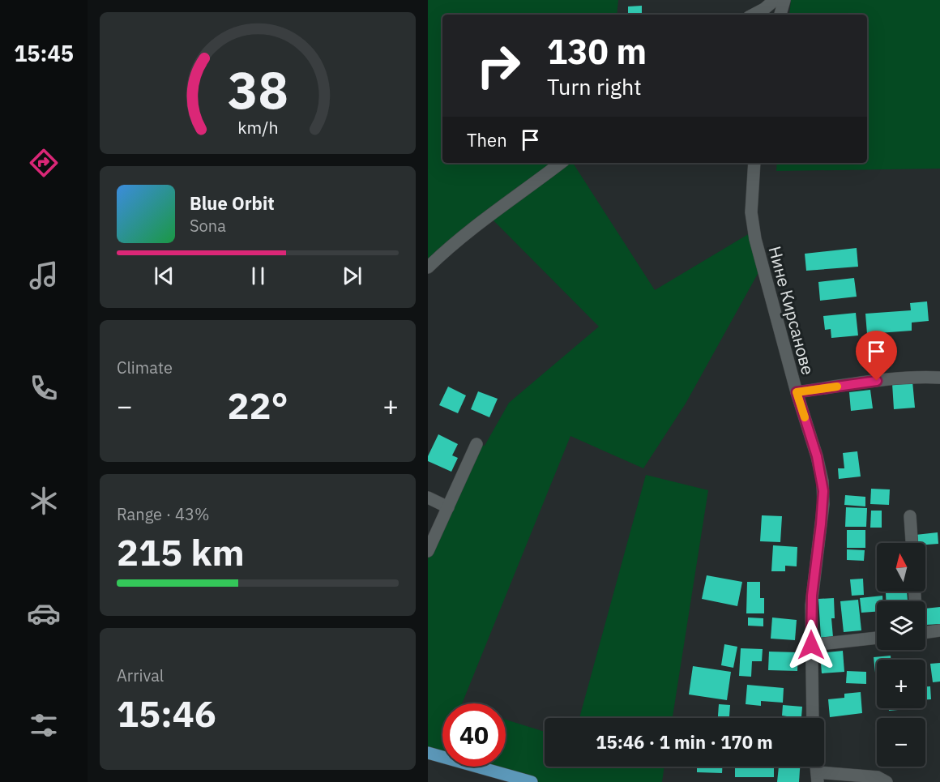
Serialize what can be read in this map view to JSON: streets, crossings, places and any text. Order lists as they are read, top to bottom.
{
  "streets": {
    "street": ["Нине Кирсанове"]
  },
  "north": "top",
  "page": {
    "tabs": "15:45",
    "turn": ["130 m", "Turn right"],
    "then": "Then",
    "song": ["Blue Orbit", "Sona"],
    "tile": [
      "Climate",
      ["Range · 43%", "215 km"],
      ["Arrival", "15:46"]
    ],
    "heat": ["−", "22°", "+"],
    "map_buttons": ["+", "−"],
    "limit": "40",
    "trip": "15:46 · 1 min · 170 m",
    "gauge": ["38", "km/h"]
  }
}
